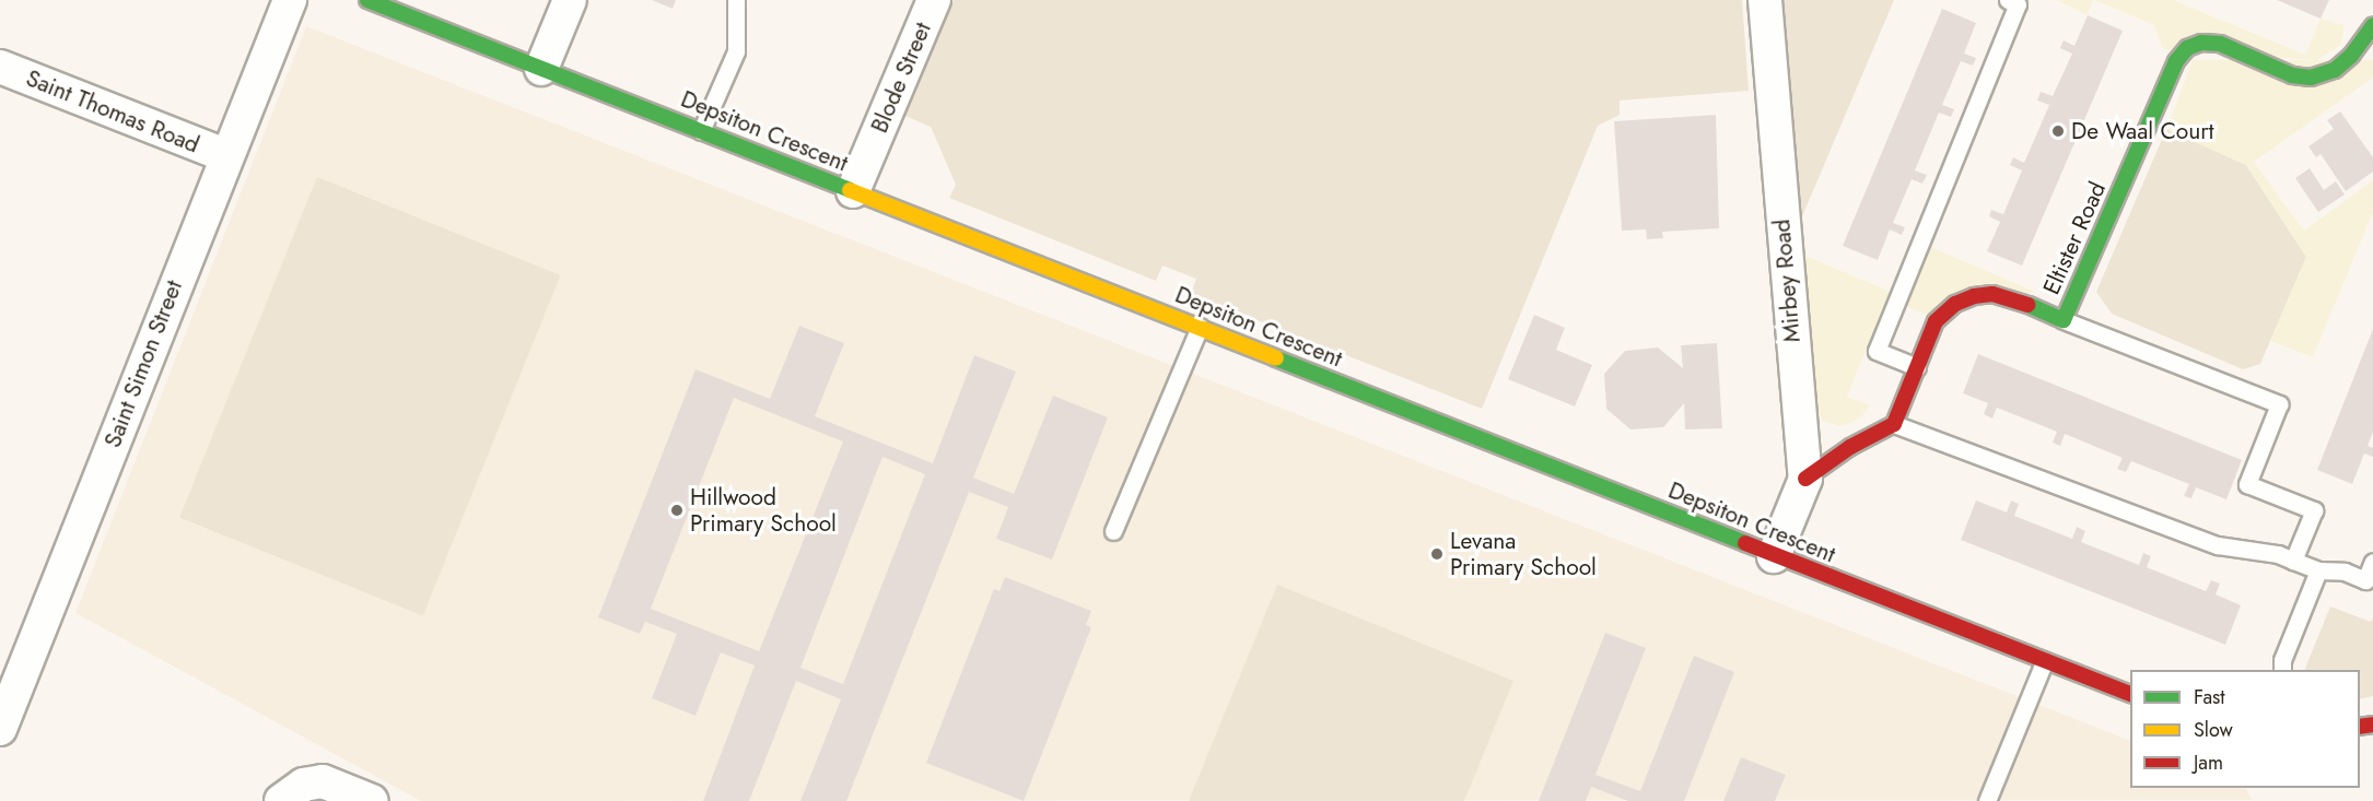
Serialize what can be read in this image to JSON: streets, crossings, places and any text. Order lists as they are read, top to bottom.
{
  "streets": {
    "street": [
      "Blode Street",
      "Saint Thomas Road",
      "Depsiton Crescent",
      "Eltister Road",
      "Mirbey Road",
      "Saint Simon Street"
    ]
  },
  "crossings": [
    ["Blode Street", "Depsiton Crescent"],
    ["Saint Thomas Road", "Saint Simon Street"],
    ["Depsiton Crescent", "Mirbey Road"]
  ],
  "places": ["De Waal Court", "Hillwood Primary School", "Levana Primary School"],
  "legend": ["Fast", "Slow", "Jam"]
}
